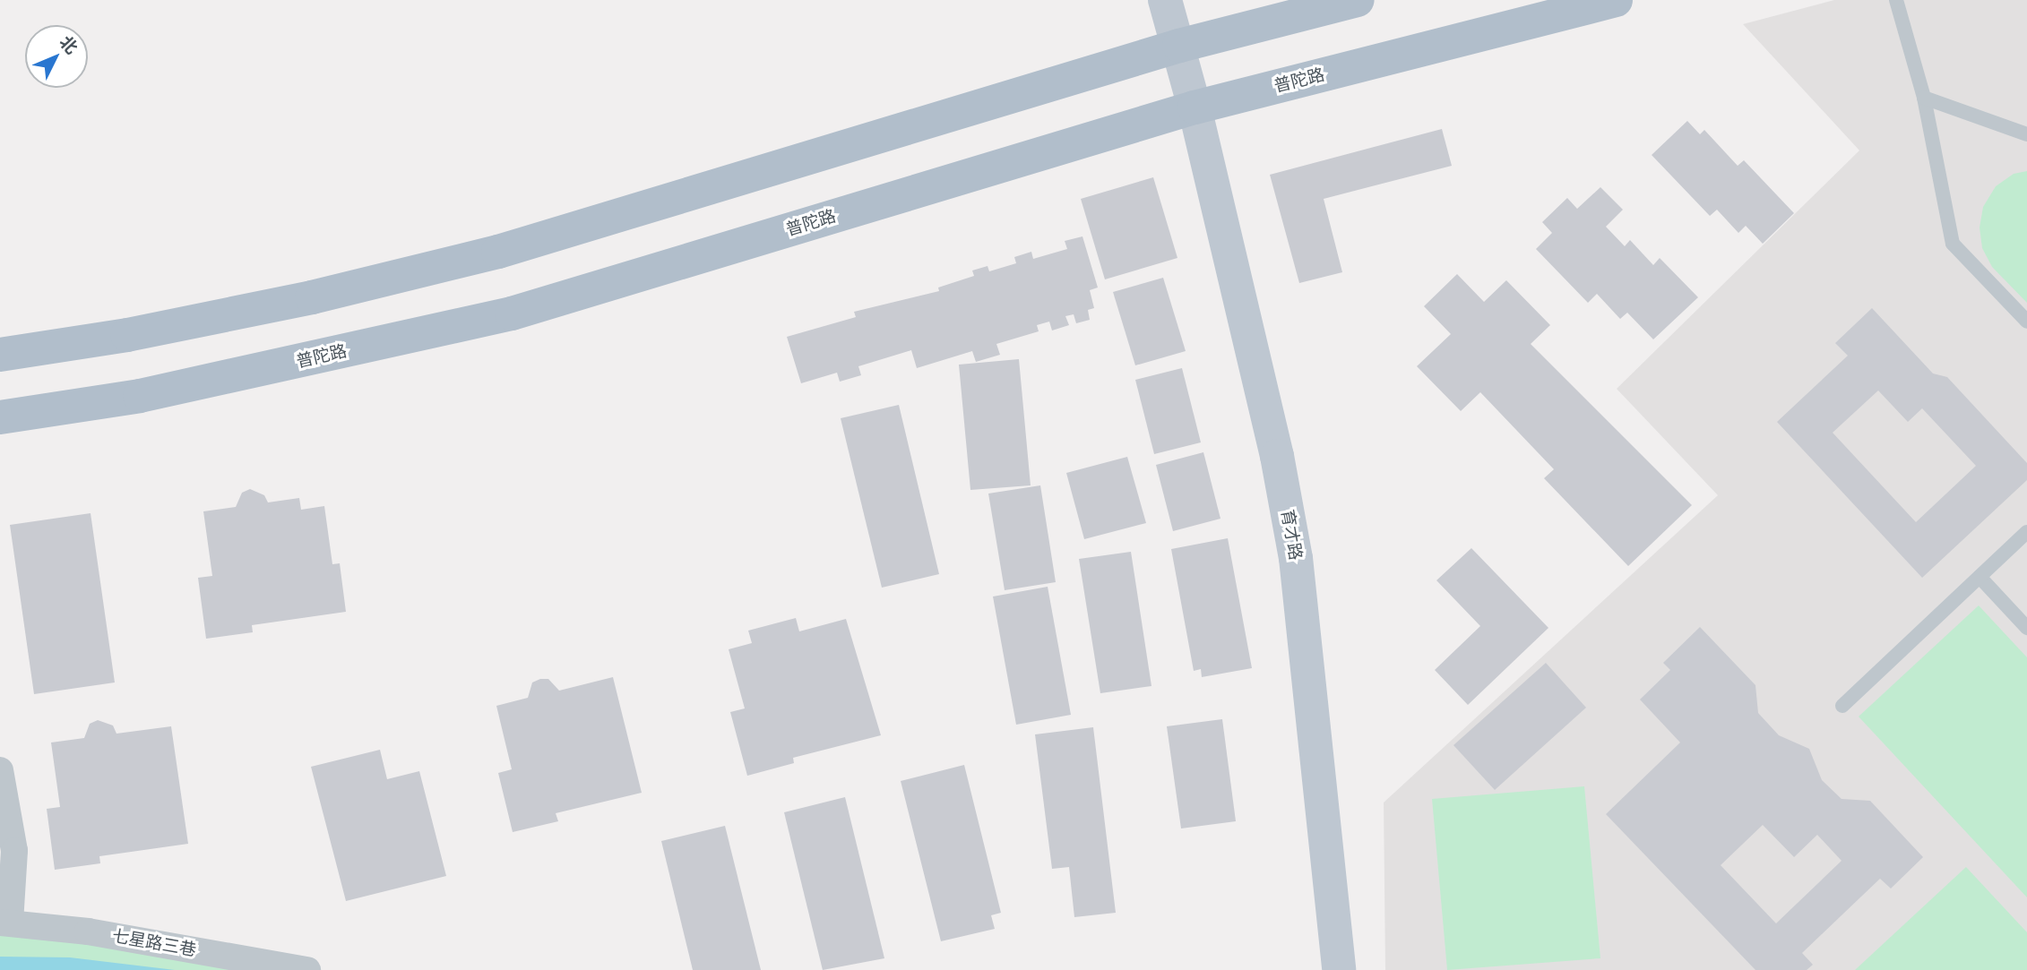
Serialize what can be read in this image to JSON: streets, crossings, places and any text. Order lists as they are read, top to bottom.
{
  "streets": {
    "main road": ["普陀路", "育才路"],
    "street": ["七星路三巷"]
  },
  "crossings": [
    ["普陀路", "育才路"]
  ],
  "north": "top right"
}
